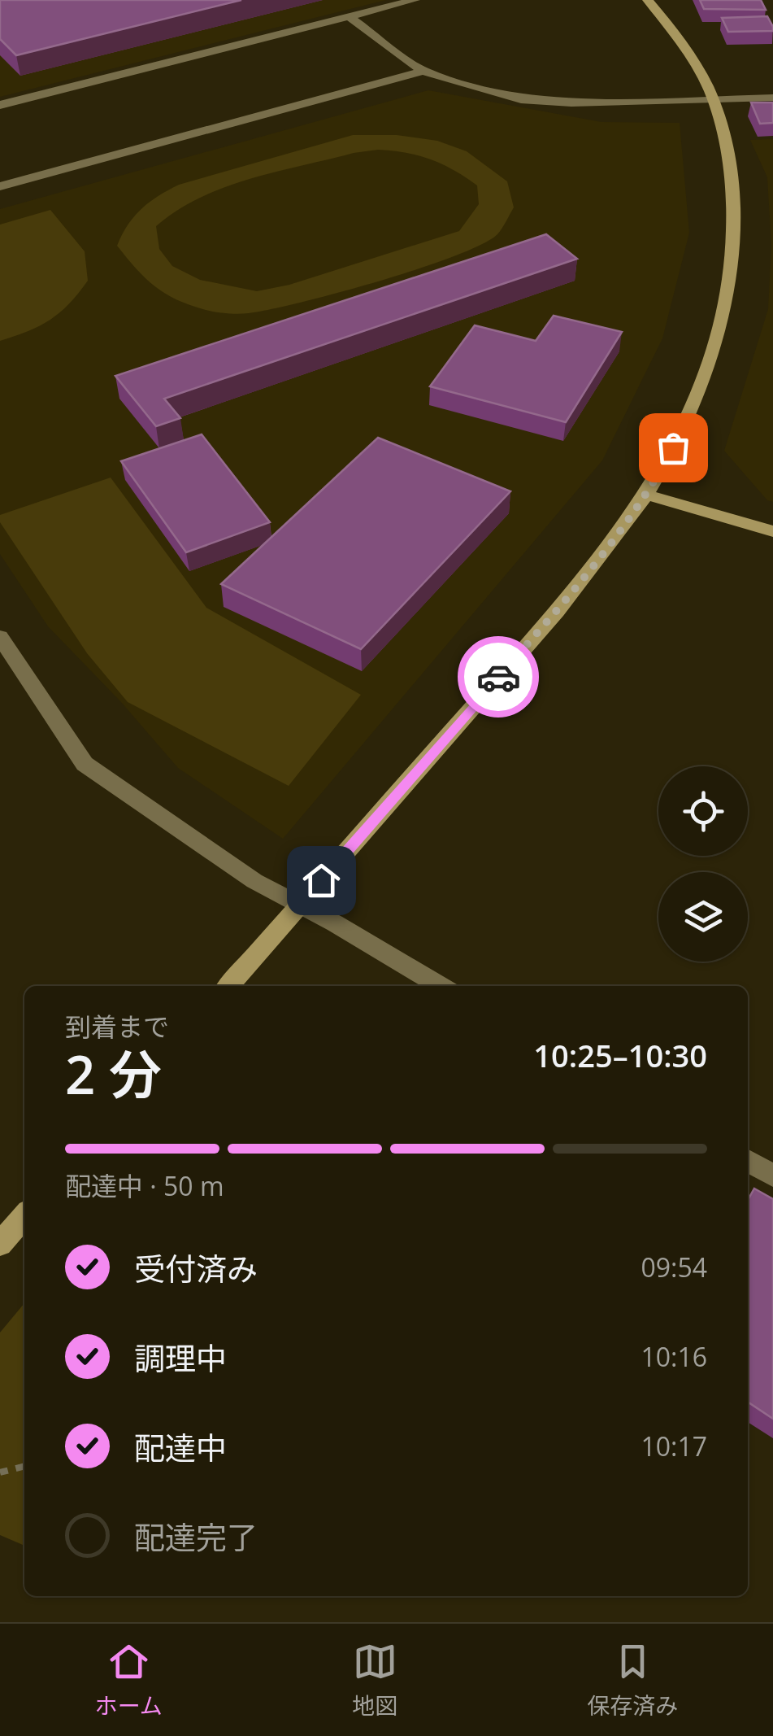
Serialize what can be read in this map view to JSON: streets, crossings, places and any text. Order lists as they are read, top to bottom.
{
  "page": {
    "heading": ["2 分", "到着まで", "10:25–10:30"],
    "bar": "配達中 · 50 m",
    "list": [
      ["受付済み", "09:54"],
      ["調理中", "10:16"],
      ["配達中", "10:17"],
      "配達完了"
    ],
    "tabs": ["ホーム", "地図", "保存済み"]
  }
}
